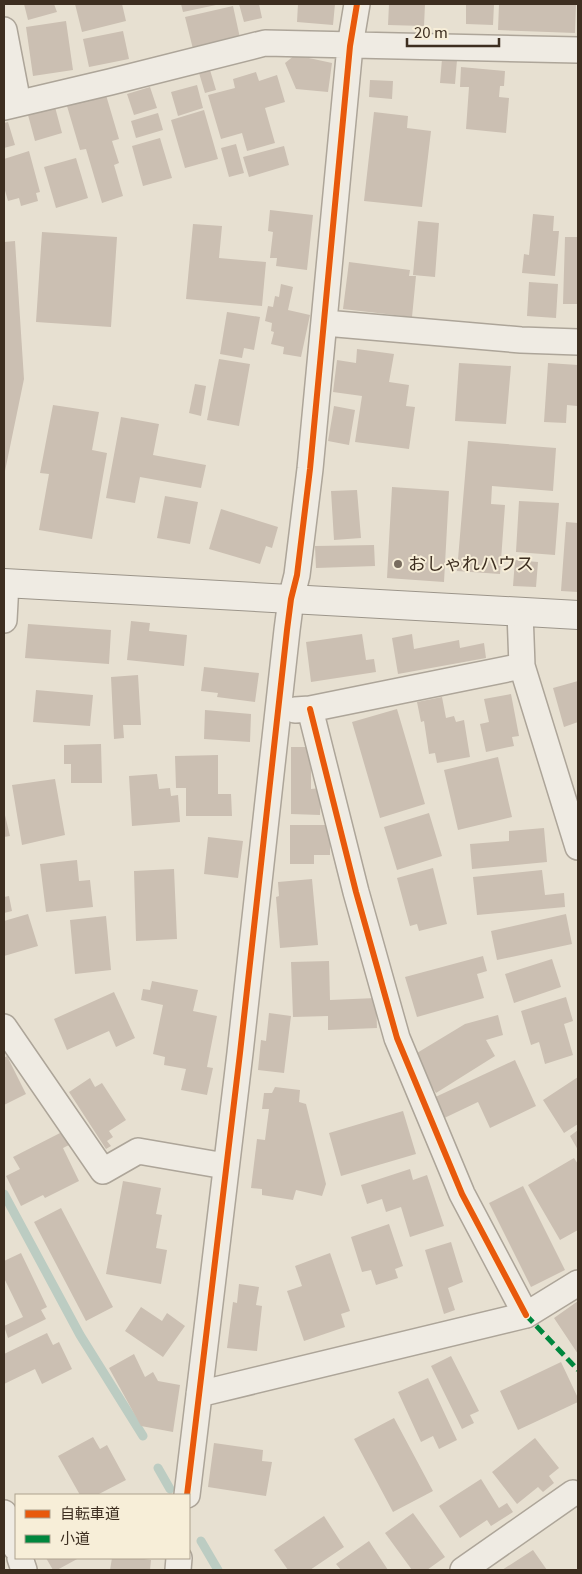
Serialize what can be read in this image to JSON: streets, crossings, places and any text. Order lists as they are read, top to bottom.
{
  "places": ["おしゃれハウス"],
  "legend": ["自転車道", "小道"],
  "scale_bar": "20 m"
}
